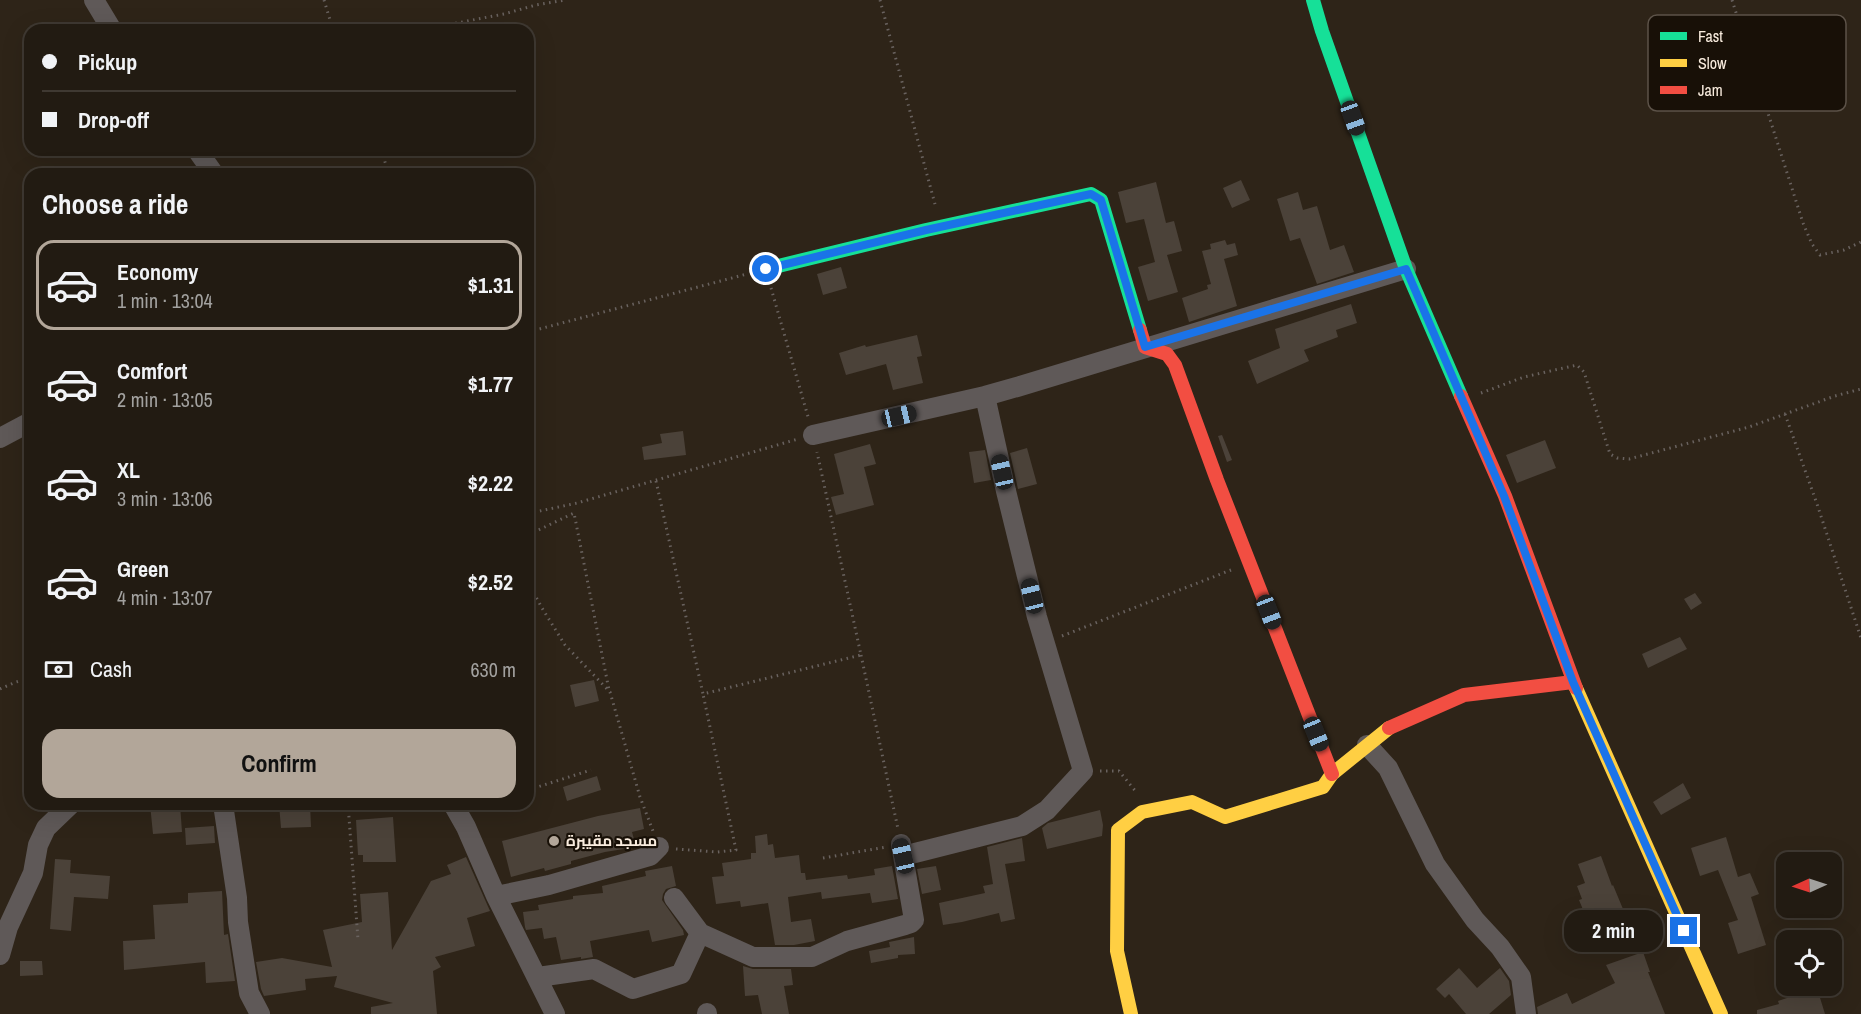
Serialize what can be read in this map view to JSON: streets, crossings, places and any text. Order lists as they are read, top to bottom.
{
  "places": ["مسجد مقيبرة"],
  "legend": ["Fast", "Slow", "Jam"],
  "north": "left",
  "page": {
    "banner": ["Pickup", "Drop-off"],
    "heading": "Choose a ride",
    "list": [
      {
        "name": "Economy",
        "note": "1 min · 13:04",
        "value": "$1.31"
      },
      {
        "name": "Comfort",
        "note": "2 min · 13:05",
        "value": "$1.77"
      },
      {
        "name": "XL",
        "note": "3 min · 13:06",
        "value": "$2.22"
      },
      {
        "name": "Green",
        "note": "4 min · 13:07",
        "value": "$2.52"
      }
    ],
    "pay": ["Cash", "630 m"],
    "buttons": "Confirm",
    "bubble": "2 min"
  }
}
